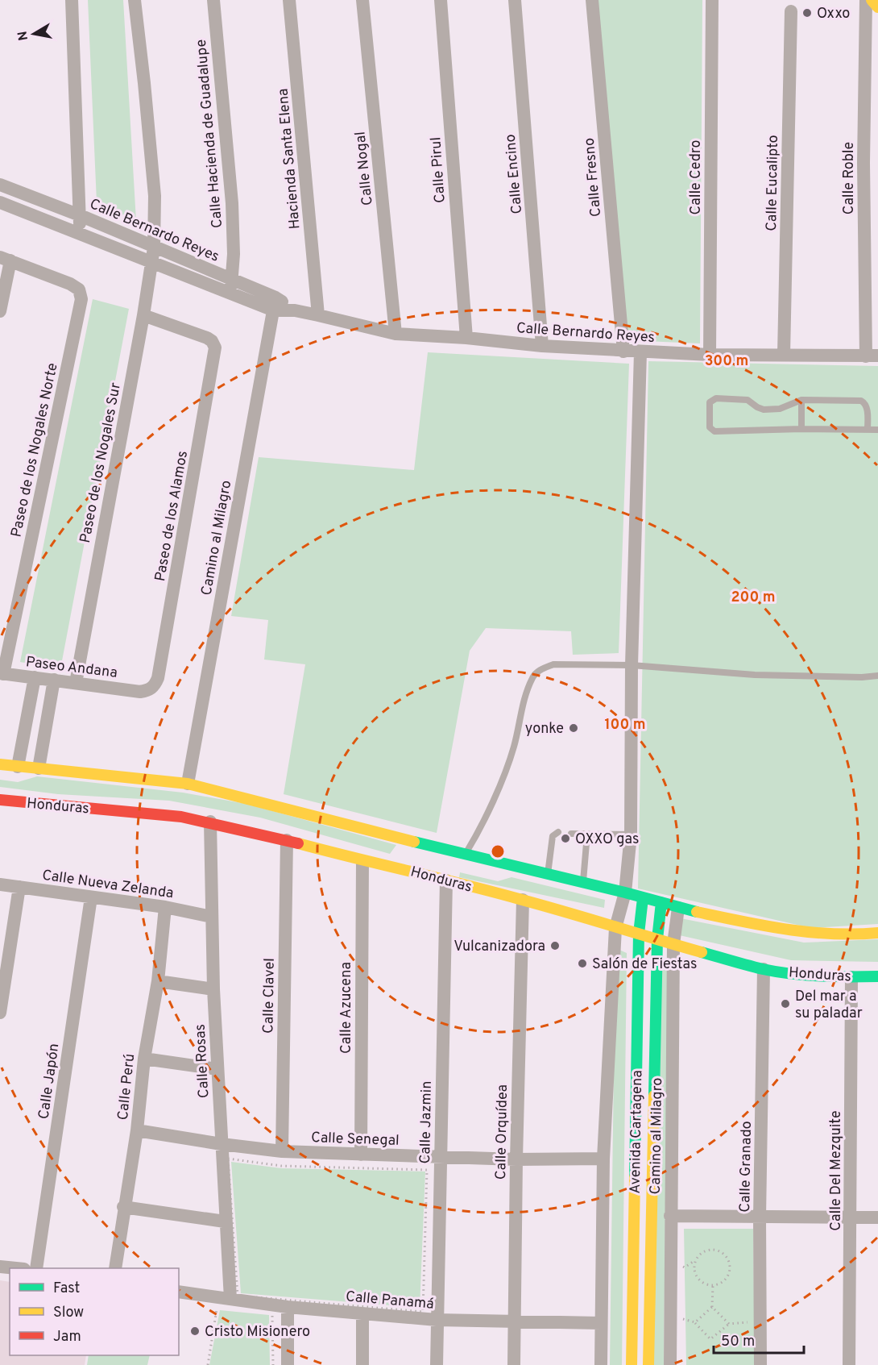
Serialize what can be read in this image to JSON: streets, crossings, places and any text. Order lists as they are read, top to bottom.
{
  "streets": {
    "street": [
      "Calle Hacienda de Guadalupe",
      "Hacienda Santa Elena",
      "Calle Nogal",
      "Calle Pirul",
      "Calle Encino",
      "Calle Fresno",
      "Calle Cedro",
      "Calle Roble",
      "Calle Eucalipto",
      "Calle Bernardo Reyes",
      "Paseo de los Nogales Norte",
      "Paseo de los Nogales Sur",
      "Paseo de los Alamos",
      "Camino al Milagro",
      "Paseo Andana",
      "Honduras",
      "Calle Nueva Zelanda",
      "Calle Clavel",
      "Calle Azucena",
      "Calle Rosas",
      "Calle Japón",
      "Calle Perú",
      "Calle Jazmin",
      "Calle Orquídea",
      "Avenida Cartagena",
      "Calle Senegal",
      "Calle Granado",
      "Calle Del Mezquite",
      "Calle Panamá"
    ]
  },
  "crossings": [
    ["Calle Hacienda de Guadalupe", "Calle Bernardo Reyes"],
    ["Hacienda Santa Elena", "Calle Bernardo Reyes"],
    ["Calle Nogal", "Calle Bernardo Reyes"],
    ["Calle Pirul", "Calle Bernardo Reyes"],
    ["Calle Encino", "Calle Bernardo Reyes"],
    ["Calle Fresno", "Calle Bernardo Reyes"],
    ["Calle Cedro", "Calle Bernardo Reyes"],
    ["Calle Roble", "Calle Bernardo Reyes"],
    ["Calle Eucalipto", "Calle Bernardo Reyes"],
    ["Calle Bernardo Reyes", "Paseo de los Nogales Sur"],
    ["Calle Bernardo Reyes", "Camino al Milagro"],
    ["Paseo de los Nogales Norte", "Paseo Andana"],
    ["Paseo de los Nogales Sur", "Paseo de los Alamos"],
    ["Paseo de los Nogales Sur", "Paseo Andana"],
    ["Paseo de los Alamos", "Paseo Andana"],
    ["Camino al Milagro", "Honduras"],
    ["Honduras", "Calle Clavel"],
    ["Honduras", "Calle Azucena"],
    ["Honduras", "Calle Rosas"],
    ["Honduras", "Calle Jazmin"],
    ["Honduras", "Calle Orquídea"],
    ["Honduras", "Avenida Cartagena"],
    ["Honduras", "Calle Granado"],
    ["Honduras", "Calle Del Mezquite"],
    ["Calle Nueva Zelanda", "Calle Rosas"],
    ["Calle Nueva Zelanda", "Calle Japón"],
    ["Calle Nueva Zelanda", "Calle Perú"],
    ["Calle Clavel", "Calle Senegal"],
    ["Calle Azucena", "Calle Senegal"],
    ["Calle Rosas", "Calle Senegal"],
    ["Calle Rosas", "Calle Panamá"],
    ["Calle Perú", "Calle Senegal"],
    ["Calle Jazmin", "Calle Senegal"],
    ["Calle Jazmin", "Calle Panamá"],
    ["Calle Orquídea", "Calle Senegal"],
    ["Calle Orquídea", "Calle Panamá"]
  ],
  "places": [
    "Oxxo",
    "yonke",
    "OXXO gas",
    "Vulcanizadora",
    "Salón de Fiestas",
    "Del mar a su paladar",
    "Cristo Misionero"
  ],
  "legend": ["Fast", "Slow", "Jam"],
  "scale_bar": "50 m",
  "north": "left",
  "rings": ["300 m", "200 m", "100 m"]
}
